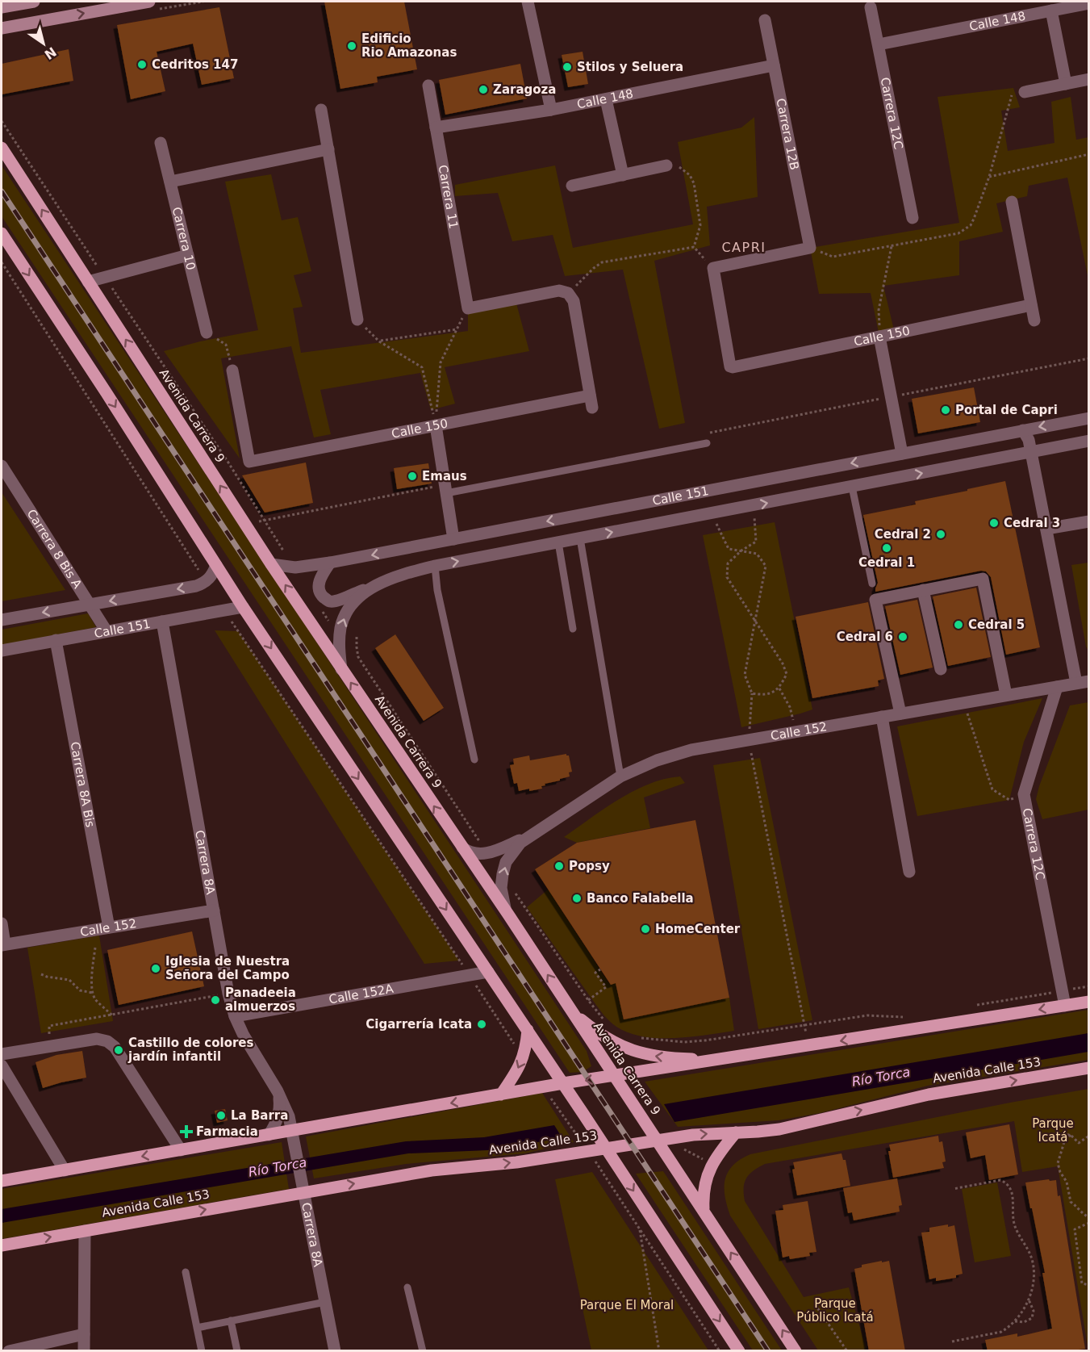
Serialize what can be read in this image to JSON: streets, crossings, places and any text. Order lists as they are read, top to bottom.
{
  "streets": {
    "main road": ["Avenida Carrera 9", "Avenida Calle 153"],
    "street": [
      "Calle 148",
      "Carrera 12C",
      "Carrera 12B",
      "Carrera 11",
      "Carrera 10",
      "Calle 150",
      "Calle 151",
      "Carrera 8 Bis A",
      "Calle 152",
      "Carrera 8A Bis",
      "Carrera 8A",
      "Calle 152A"
    ]
  },
  "crossings": [
    ["Calle 148", "Carrera 12C"],
    ["Calle 148", "Carrera 12B"],
    ["Calle 148", "Carrera 11"],
    ["Carrera 12C", "Calle 152"],
    ["Avenida Carrera 9", "Calle 151"],
    ["Avenida Carrera 9", "Calle 152"],
    ["Avenida Carrera 9", "Avenida Calle 153"],
    ["Calle 151", "Carrera 8 Bis A"],
    ["Calle 151", "Carrera 8A Bis"],
    ["Calle 151", "Carrera 8A"],
    ["Calle 152", "Carrera 8A Bis"],
    ["Calle 152", "Carrera 8A"],
    ["Carrera 8A", "Calle 152A"],
    ["Carrera 8A", "Avenida Calle 153"]
  ],
  "districts": ["CAPRI"],
  "water": ["Río Torca"],
  "parks": ["Parque Icatá", "Parque Público Icatá", "Parque El Moral"],
  "places": {
    "other": [
      "Edificio Rio Amazonas",
      "Cedritos 147",
      "Stilos y Seluera",
      "Zaragoza",
      "Portal de Capri",
      "Emaus",
      "Cedral 3",
      "Cedral 2",
      "Cedral 1",
      "Cedral 5",
      "Cedral 6",
      "Popsy",
      "Banco Falabella",
      "HomeCenter",
      "Iglesia de Nuestra Señora del Campo",
      "Panadeeia almuerzos",
      "Cigarrería Icata",
      "Castillo de colores jardín infantil",
      "La Barra"
    ],
    "health": ["Farmacia"]
  },
  "north": "bottom right"
}
